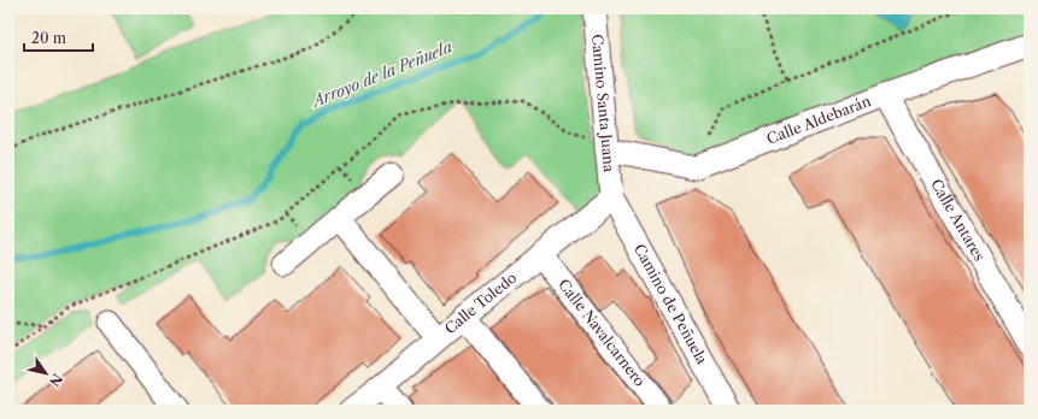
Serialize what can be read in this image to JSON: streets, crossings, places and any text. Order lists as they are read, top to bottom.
{
  "streets": {
    "street": [
      "Camino Santa Juana",
      "Calle Aldebarán",
      "Calle Antares",
      "Calle Toledo",
      "Camino de Peñuela",
      "Calle Navalcarnero"
    ]
  },
  "crossings": [
    ["Camino Santa Juana", "Calle Toledo"],
    ["Camino Santa Juana", "Camino de Peñuela"],
    ["Calle Aldebarán", "Calle Antares"],
    ["Calle Toledo", "Camino de Peñuela"],
    ["Calle Toledo", "Calle Navalcarnero"]
  ],
  "water": ["Arroyo de la Peñuela"],
  "scale_bar": "20 m",
  "north": "bottom right"
}
